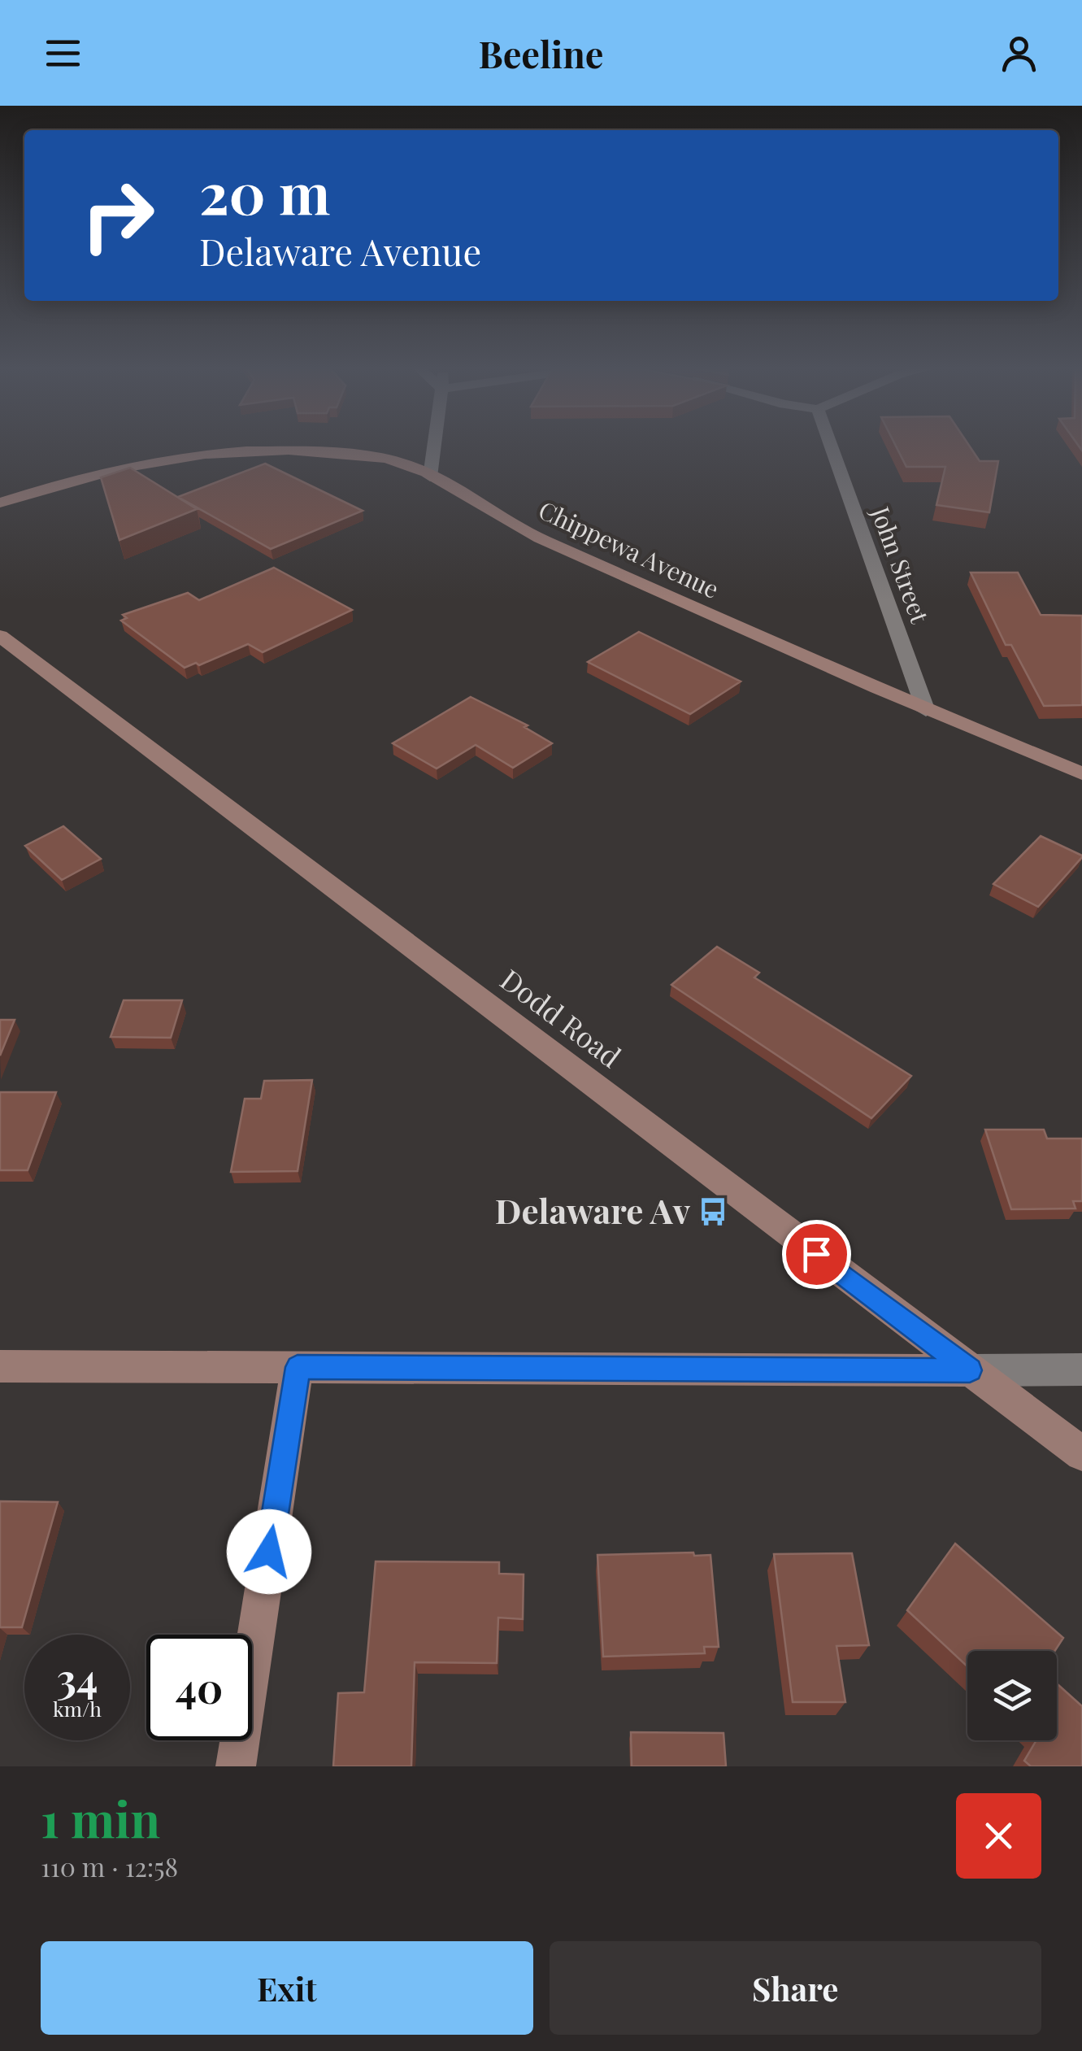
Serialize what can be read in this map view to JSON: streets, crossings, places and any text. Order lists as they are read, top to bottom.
{
  "streets": {
    "street": ["Chippewa Avenue", "John Street", "Dodd Road"]
  },
  "crossings": [
    ["Chippewa Avenue", "John Street"]
  ],
  "places": {
    "bus stop": ["Delaware Av"]
  },
  "page": {
    "header": "Beeline",
    "turn": ["20 m", "Delaware Avenue"],
    "speed": "34 km/h",
    "limit": "40",
    "heading": ["1 min", "110 m · 12:58"],
    "buttons": ["Exit", "Share"]
  }
}
